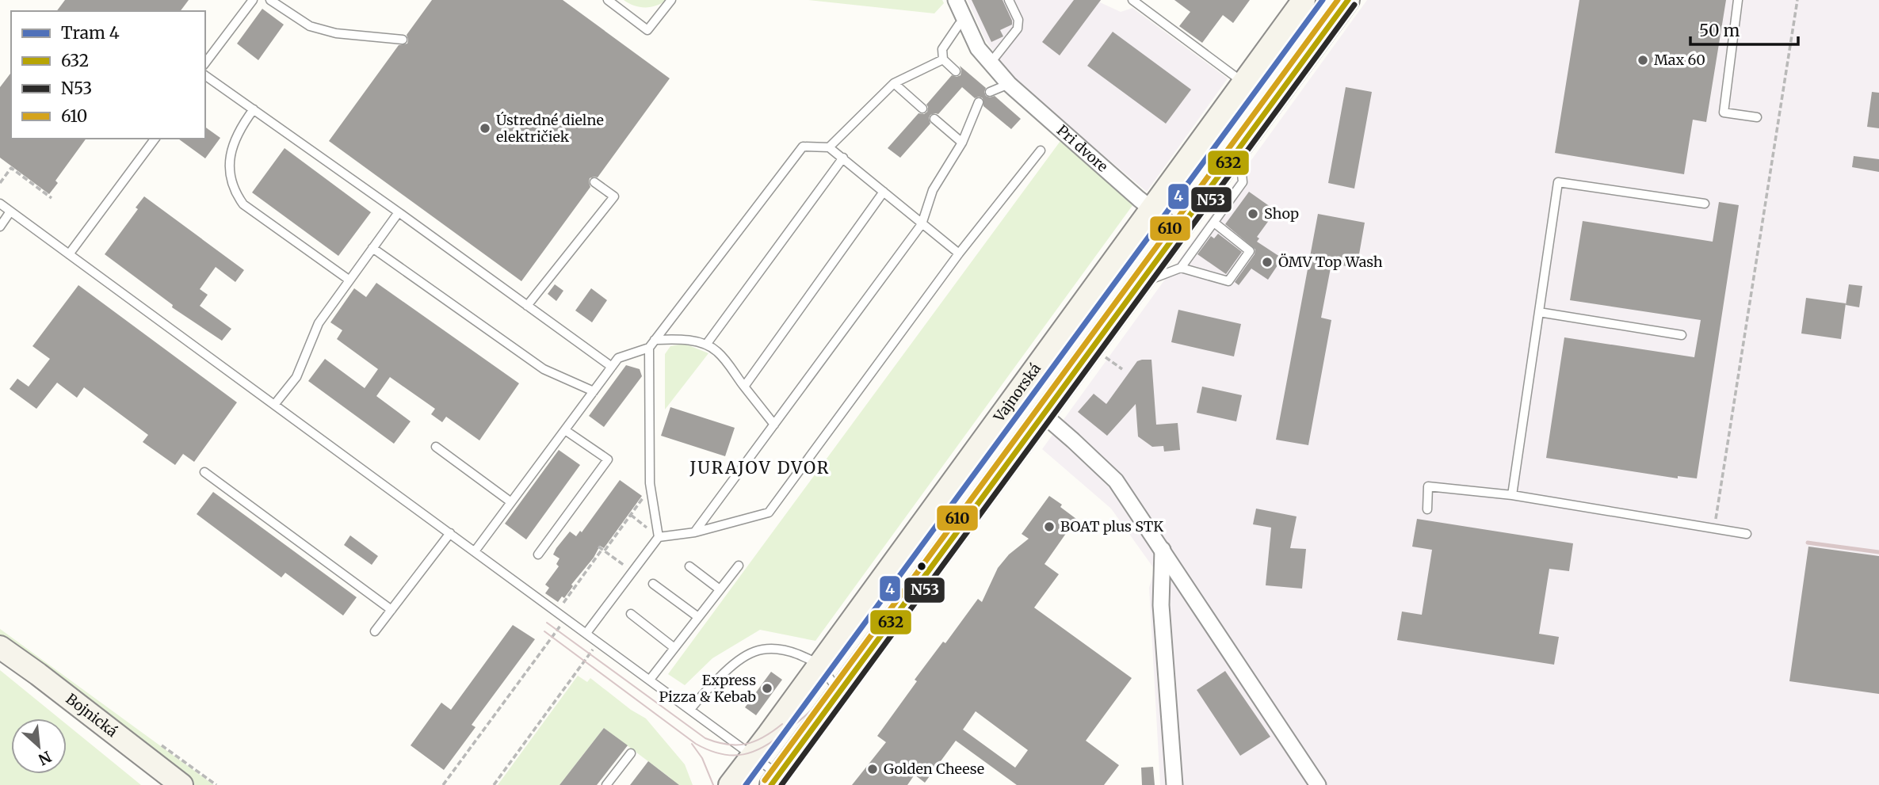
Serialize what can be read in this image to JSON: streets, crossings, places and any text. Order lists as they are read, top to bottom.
{
  "streets": {
    "main road": ["Vajnorská", "Bojnická"],
    "street": ["Pri dvore"]
  },
  "crossings": [
    ["Pri dvore", "Vajnorská"]
  ],
  "districts": ["JURAJOV DVOR"],
  "places": [
    "Max 60",
    "Ústredné dielne električiek",
    "Shop",
    "ÖMV Top Wash",
    "BOAT plus STK",
    "Express Pizza & Kebab",
    "Golden Cheese"
  ],
  "lines": [
    "tram line 4",
    "transit line 632",
    "transit line 610",
    "transit line N53"
  ],
  "legend": [
    "Tram 4",
    "632",
    "N53",
    "610"
  ],
  "scale_bar": "50 m",
  "north": "bottom right"
}
